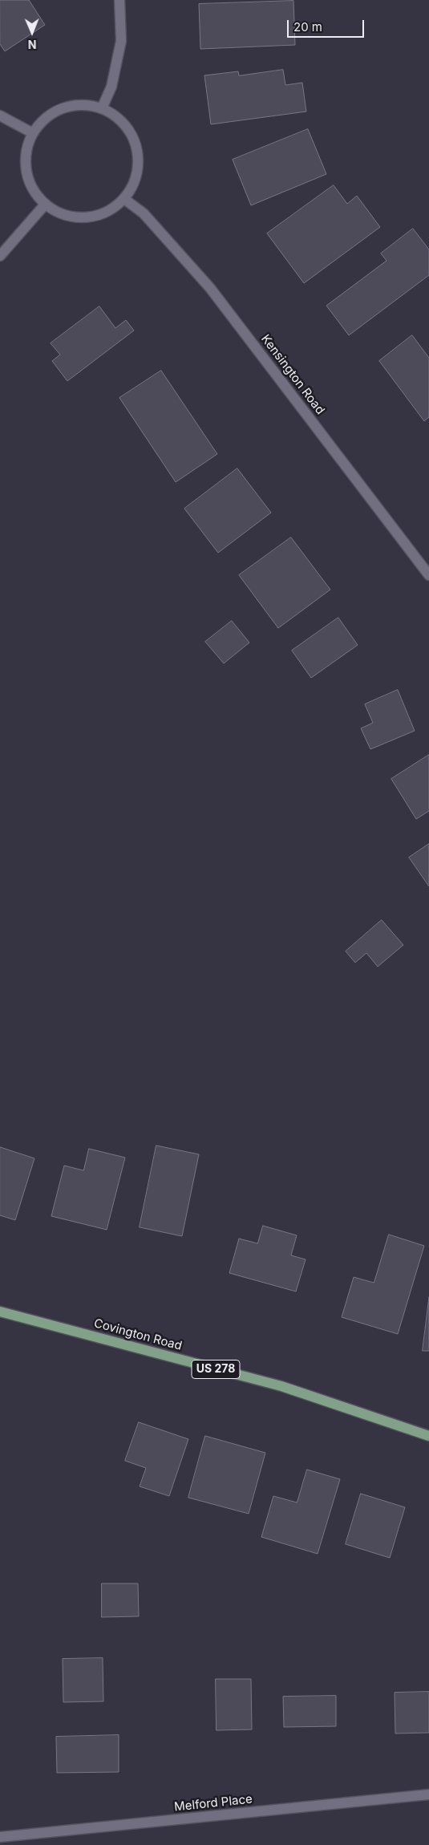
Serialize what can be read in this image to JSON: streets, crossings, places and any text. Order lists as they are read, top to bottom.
{
  "streets": {
    "main road": ["Covington Road", "US 278"],
    "street": ["Kensington Road", "Melford Place"]
  },
  "scale_bar": "20 m",
  "north": "bottom"
}
